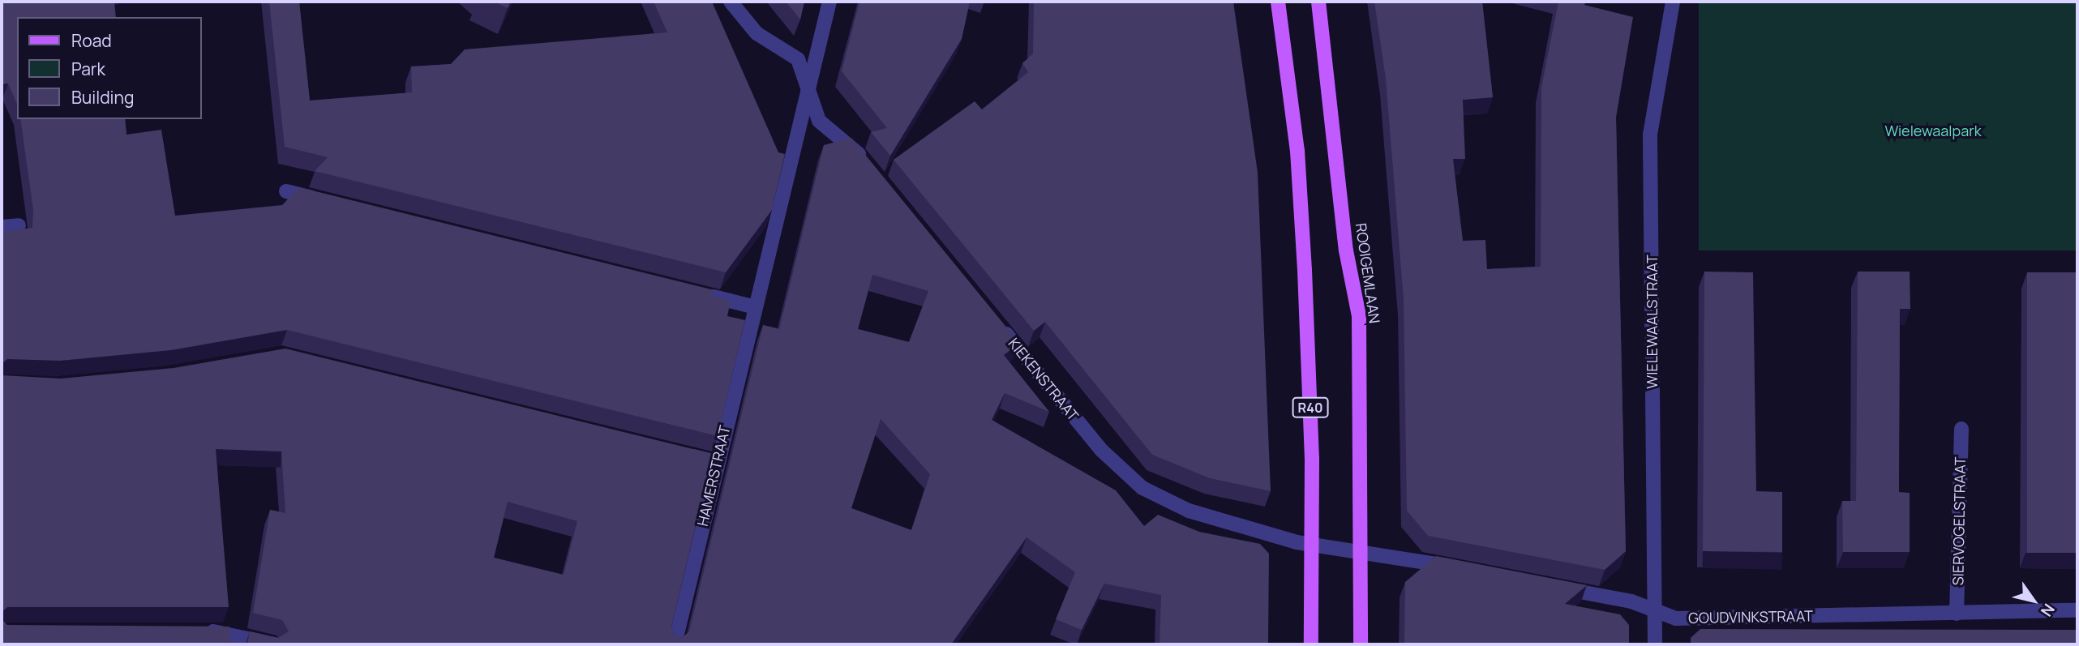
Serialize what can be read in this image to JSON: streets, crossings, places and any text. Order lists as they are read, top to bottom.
{
  "streets": {
    "main road": ["ROOIGEMLAAN", "R40"],
    "street": [
      "WIELEWAALSTRAAT",
      "KIEKENSTRAAT",
      "HAMERSTRAAT",
      "SIERVOGELSTRAAT",
      "GOUDVINKSTRAAT"
    ]
  },
  "crossings": [
    ["WIELEWAALSTRAAT", "GOUDVINKSTRAAT"],
    ["KIEKENSTRAAT", "R40"],
    ["SIERVOGELSTRAAT", "GOUDVINKSTRAAT"]
  ],
  "parks": ["Wielewaalpark"],
  "legend": ["Road", "Park", "Building"],
  "north": "bottom right"
}
